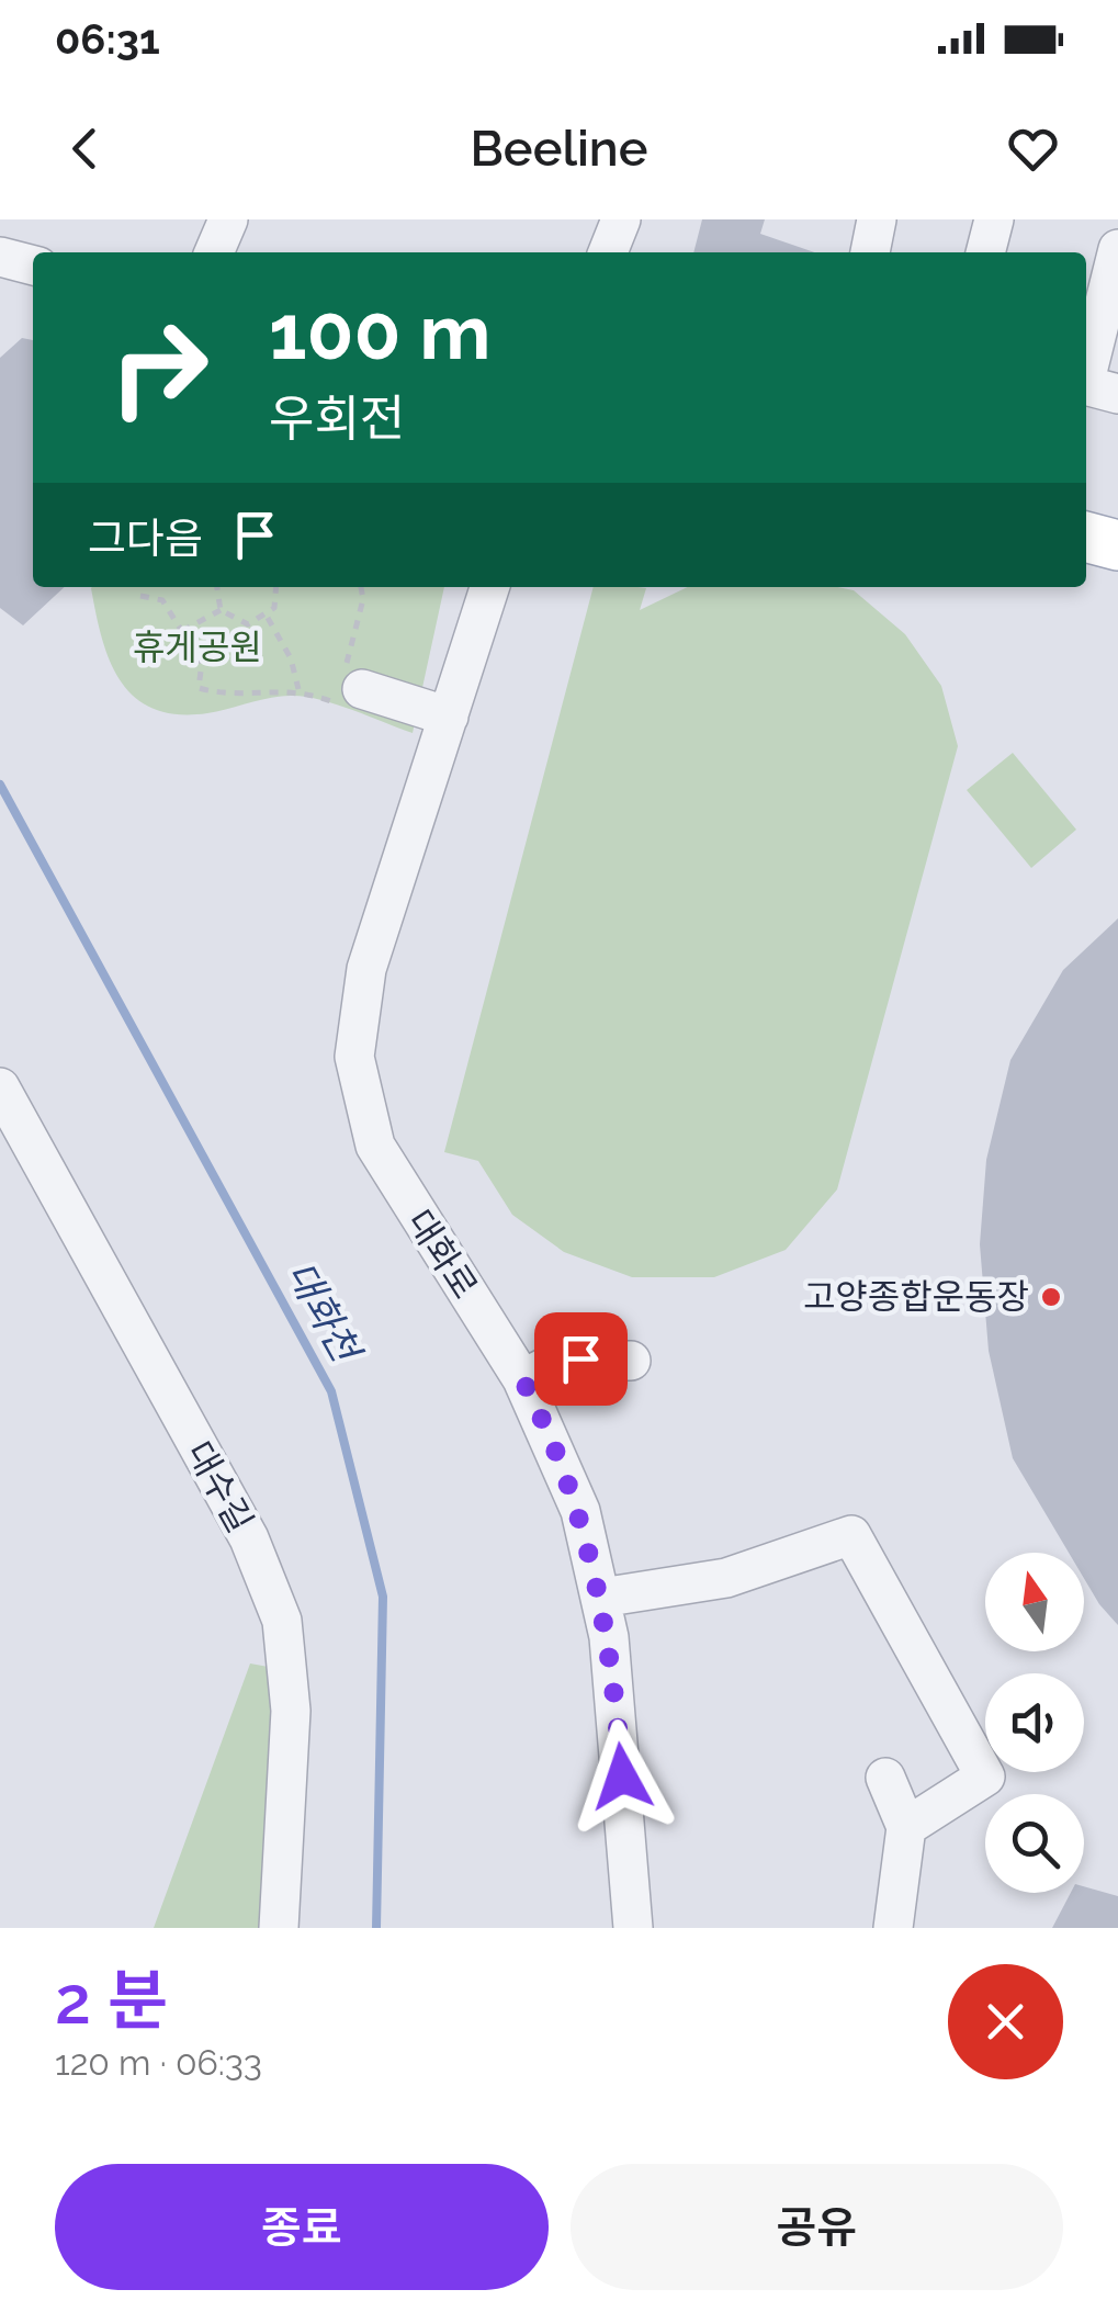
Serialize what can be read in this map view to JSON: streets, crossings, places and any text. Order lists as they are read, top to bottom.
{
  "streets": {
    "street": ["대화로", "대수길"]
  },
  "water": ["대화천"],
  "parks": ["휴게공원"],
  "places": ["고양종합운동장"],
  "north": "top",
  "page": {
    "status": "06:31",
    "header": "Beeline",
    "turn": ["100 m", "우회전"],
    "then": "그다음",
    "heading": ["2 분", "120 m · 06:33"],
    "buttons": ["종료", "공유"]
  }
}
